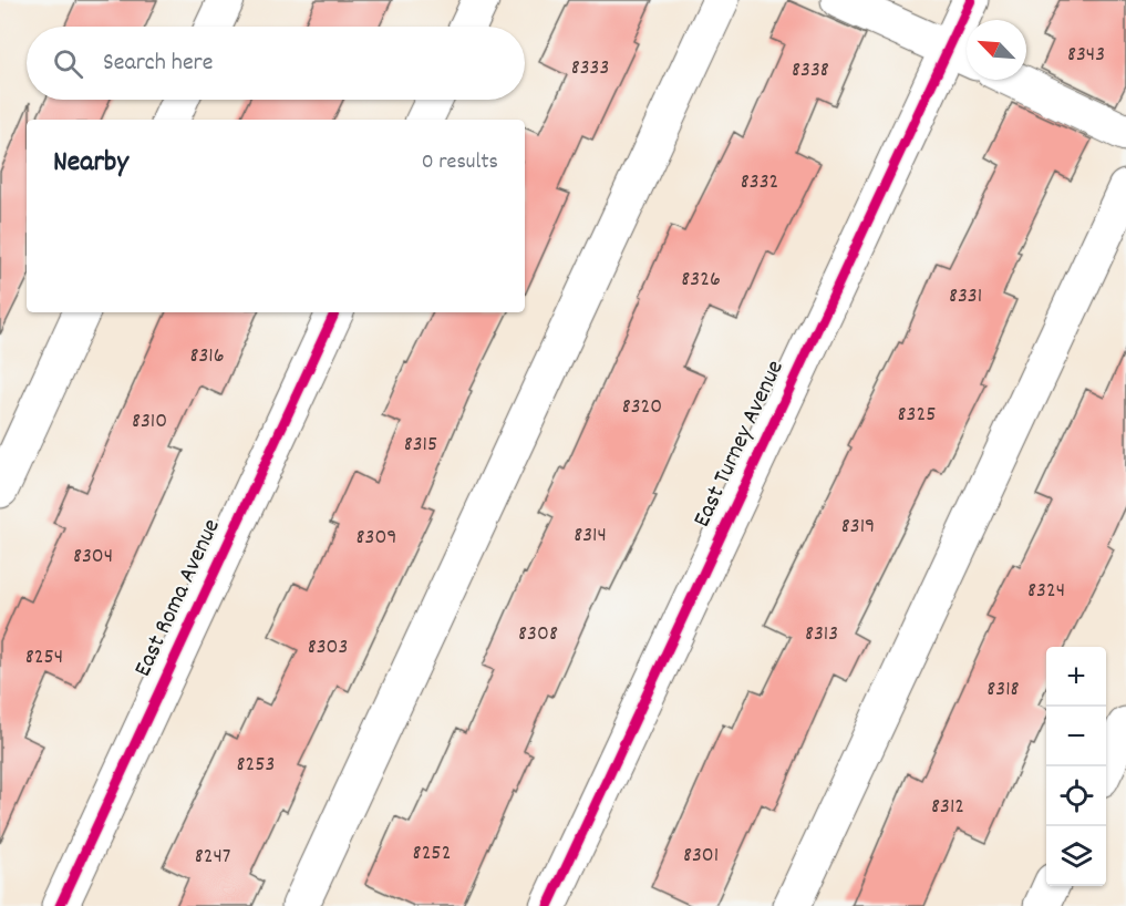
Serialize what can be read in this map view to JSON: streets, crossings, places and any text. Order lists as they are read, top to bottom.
{
  "streets": {
    "street": ["East Turney Avenue", "East Roma Avenue"]
  },
  "house_numbers": [
    "8343",
    "8333",
    "8338",
    "8332",
    "8326",
    "8331",
    "8316",
    "8320",
    "8325",
    "8310",
    "8315",
    "8319",
    "8314",
    "8309",
    "8304",
    "8324",
    "8308",
    "8313",
    "8303",
    "8254",
    "8318",
    "8253",
    "8312",
    "8252",
    "8301",
    "8247"
  ],
  "north": "top left",
  "page": {
    "search": "Search here",
    "heading": ["Nearby", "0 results"],
    "map_buttons": ["+", "−"]
  }
}
